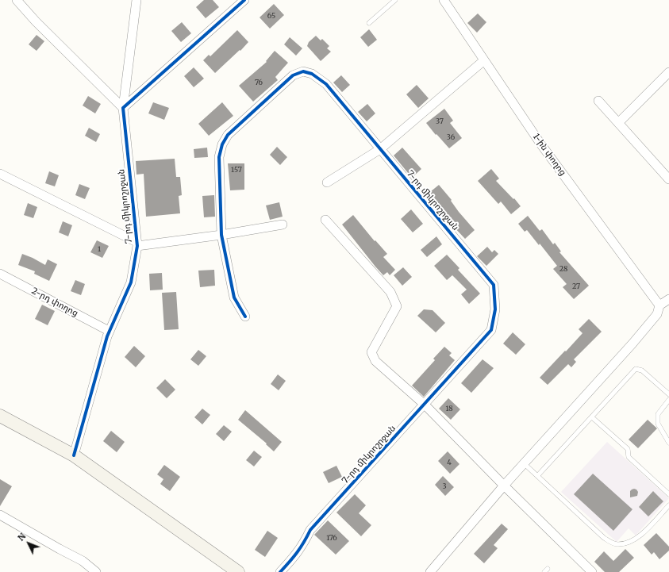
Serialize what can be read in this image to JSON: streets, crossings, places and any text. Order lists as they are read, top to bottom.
{
  "streets": {
    "street": ["1-ին փողոց", "7-րդ միկրոշրջան", "2-րդ փողոց"]
  },
  "crossings": [
    ["7-րդ միկրոշրջան", "2-րդ փողոց"]
  ],
  "house_numbers": [
    "65",
    "76",
    "37",
    "36",
    "157",
    "1",
    "28",
    "27",
    "18",
    "4",
    "3",
    "176"
  ],
  "north": "top left"
}
